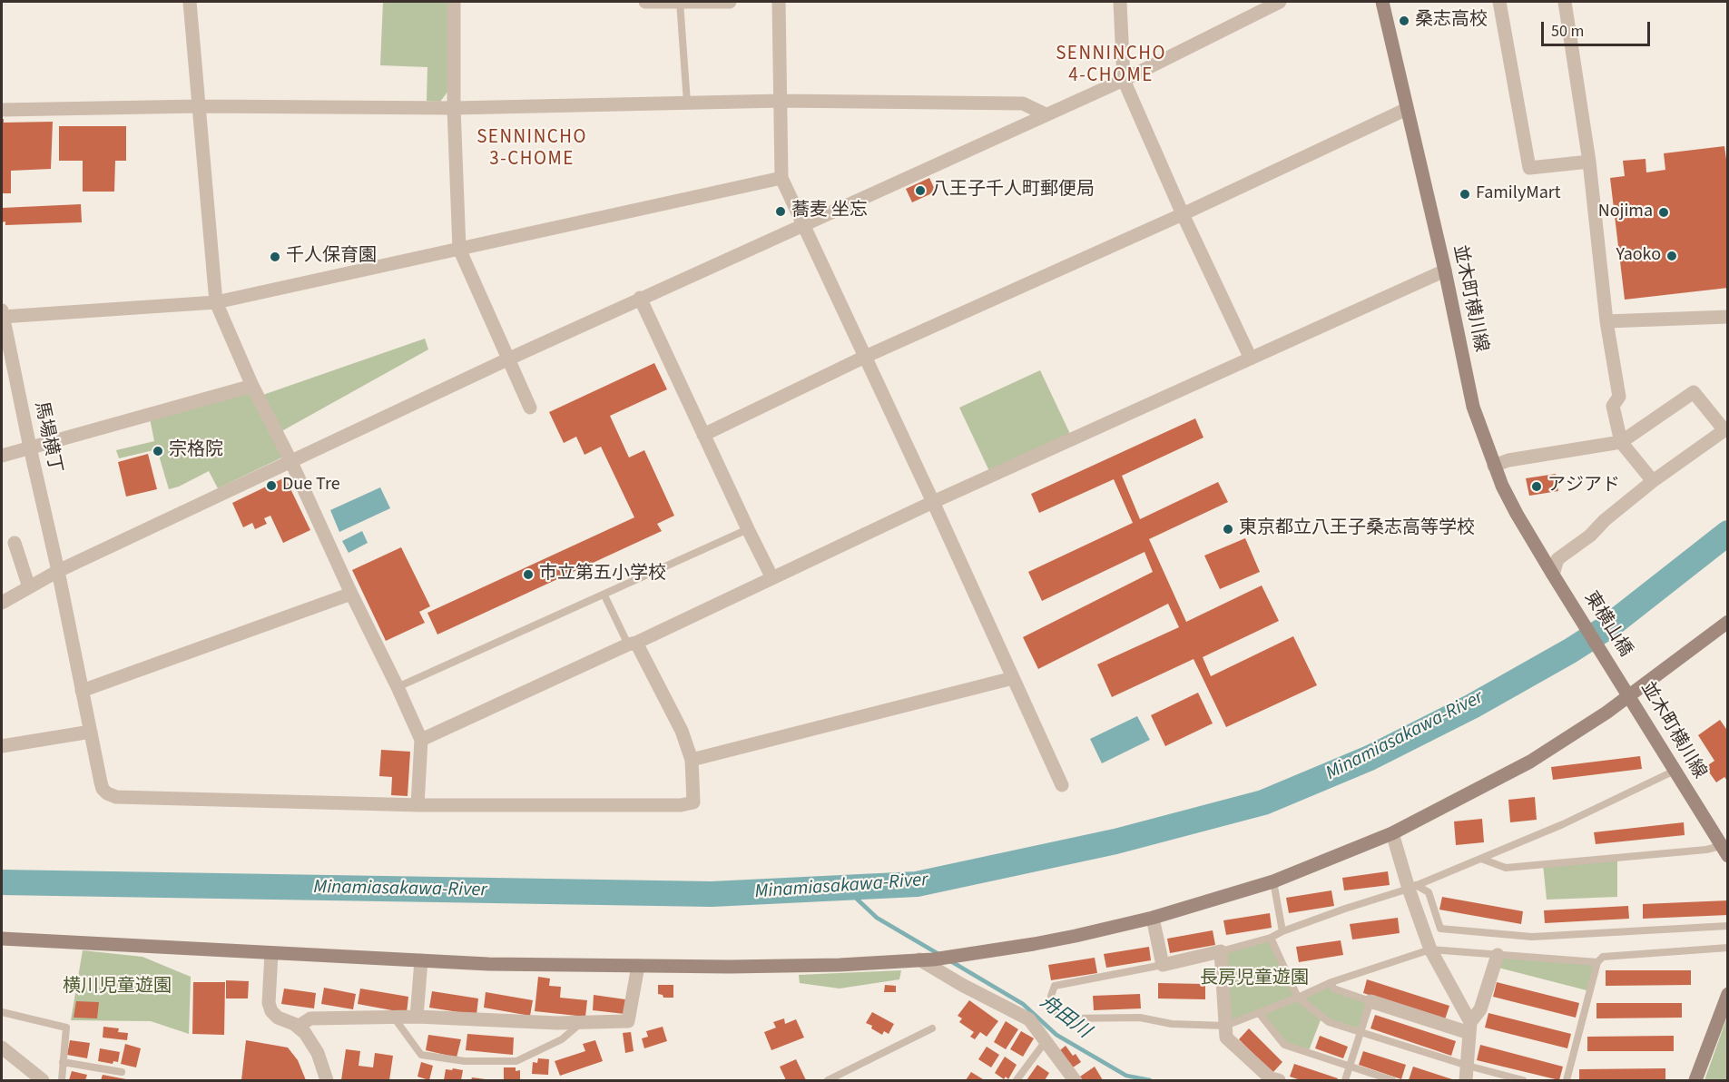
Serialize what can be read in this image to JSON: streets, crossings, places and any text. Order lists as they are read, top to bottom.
{
  "streets": {
    "street": ["並木町横川線", "馬場横丁", "東横山橋"]
  },
  "crossings": [
    ["並木町横川線", "東横山橋"]
  ],
  "districts": ["SENNINCHO 4-CHOME", "SENNINCHO 3-CHOME"],
  "water": ["Minamiasakawa-River", "舟田川"],
  "parks": ["長房児童遊園", "横川児童遊園"],
  "places": [
    "桑志高校",
    "八王子千人町郵便局",
    "FamilyMart",
    "蕎麦 坐忘",
    "Nojima",
    "Yaoko",
    "千人保育園",
    "宗格院",
    "Due Tre",
    "アジアド",
    "東京都立八王子桑志高等学校",
    "市立第五小学校"
  ],
  "scale_bar": "50 m"
}
